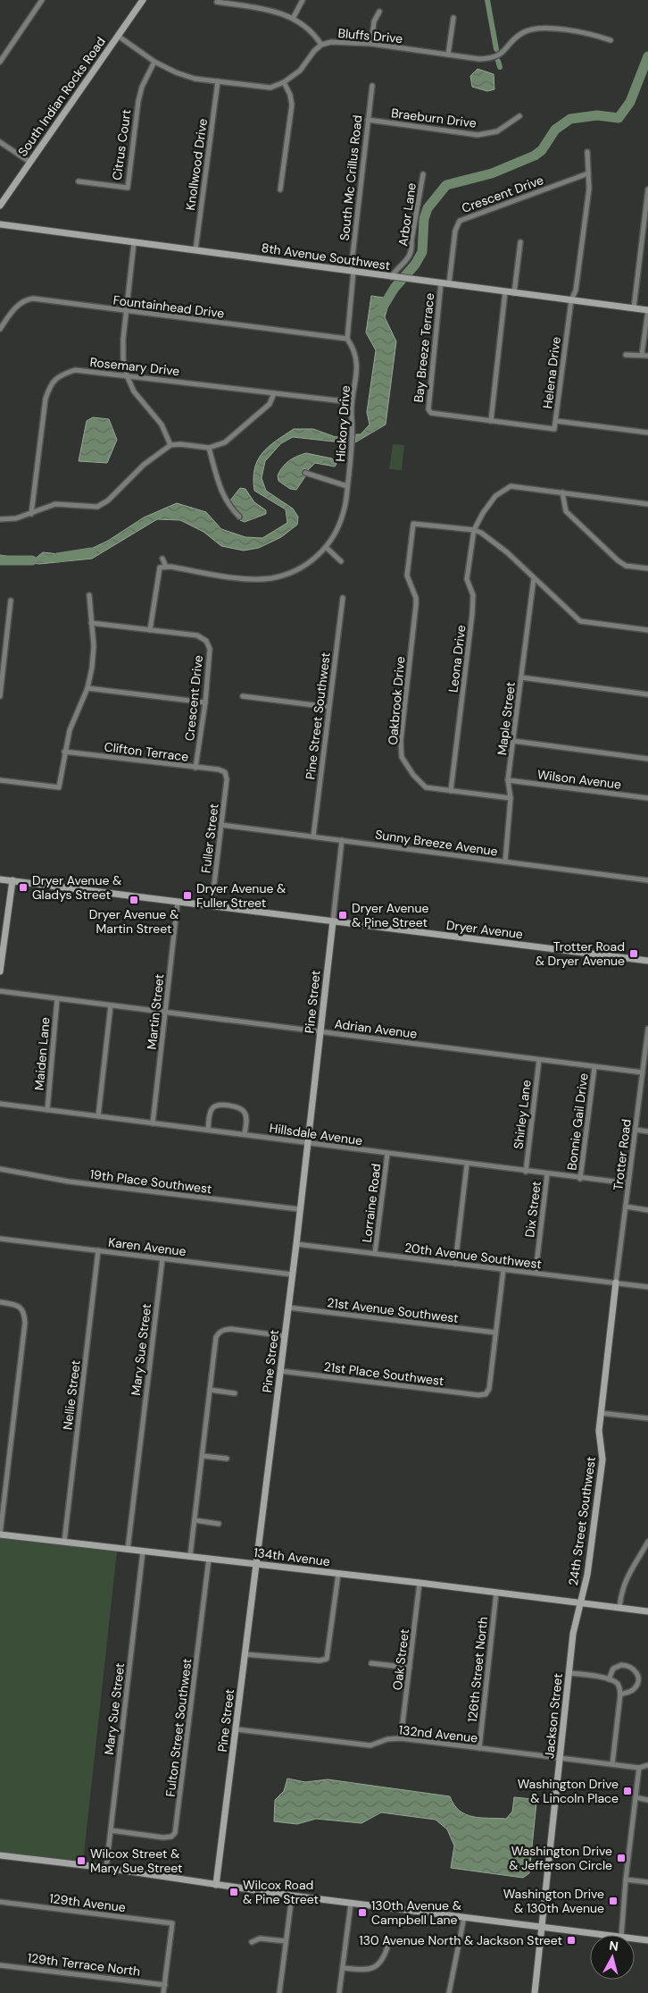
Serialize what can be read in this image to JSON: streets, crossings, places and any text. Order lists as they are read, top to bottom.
{
  "streets": {
    "street": [
      "Bluffs Drive",
      "South Indian Rocks Road",
      "Braeburn Drive",
      "Citrus Court",
      "Knollwood Drive",
      "South Mc Crillus Road",
      "Crescent Drive",
      "Arbor Lane",
      "8th Avenue Southwest",
      "Fountainhead Drive",
      "Bay Breeze Terrace",
      "Rosemary Drive",
      "Helena Drive",
      "Hickory Drive",
      "Leona Drive",
      "Oakbrook Drive",
      "Pine Street Southwest",
      "Maple Street",
      "Clifton Terrace",
      "Wilson Avenue",
      "Fuller Street",
      "Sunny Breeze Avenue",
      "Dryer Avenue",
      "Pine Street",
      "Martin Street",
      "Adrian Avenue",
      "Maiden Lane",
      "Shirley Lane",
      "Bonnie Gail Drive",
      "Hillsdale Avenue",
      "Trotter Road",
      "19th Place Southwest",
      "Lorraine Road",
      "Dix Street",
      "Karen Avenue",
      "20th Avenue Southwest",
      "21st Avenue Southwest",
      "Mary Sue Street",
      "21st Place Southwest",
      "Nellie Street",
      "24th Street Southwest",
      "134th Avenue",
      "Oak Street",
      "126th Street North",
      "Jackson Street",
      "Fulton Street Southwest",
      "132nd Avenue",
      "129th Avenue",
      "129th Terrace North"
    ]
  },
  "crossings": [
    ["Bluffs Drive", "South Indian Rocks Road"],
    ["Bluffs Drive", "Citrus Court"],
    ["Bluffs Drive", "Knollwood Drive"],
    ["Braeburn Drive", "South Mc Crillus Road"],
    ["Knollwood Drive", "8th Avenue Southwest"],
    ["South Mc Crillus Road", "8th Avenue Southwest"],
    ["Crescent Drive", "8th Avenue Southwest"],
    ["Crescent Drive", "Hickory Drive"],
    ["Crescent Drive", "Clifton Terrace"],
    ["Arbor Lane", "8th Avenue Southwest"],
    ["8th Avenue Southwest", "Bay Breeze Terrace"],
    ["8th Avenue Southwest", "Helena Drive"],
    ["Fountainhead Drive", "Hickory Drive"],
    ["Bay Breeze Terrace", "Helena Drive"],
    ["Rosemary Drive", "Hickory Drive"],
    ["Leona Drive", "Oakbrook Drive"],
    ["Oakbrook Drive", "Maple Street"],
    ["Pine Street Southwest", "Sunny Breeze Avenue"],
    ["Maple Street", "Wilson Avenue"],
    ["Maple Street", "Sunny Breeze Avenue"],
    ["Clifton Terrace", "Fuller Street"],
    ["Fuller Street", "Sunny Breeze Avenue"],
    ["Fuller Street", "Dryer Avenue"],
    ["Sunny Breeze Avenue", "Pine Street"],
    ["Dryer Avenue", "Pine Street"],
    ["Dryer Avenue", "Martin Street"],
    ["Pine Street", "Adrian Avenue"],
    ["Pine Street", "Hillsdale Avenue"],
    ["Pine Street", "19th Place Southwest"],
    ["Pine Street", "Karen Avenue"],
    ["Pine Street", "20th Avenue Southwest"],
    ["Pine Street", "21st Avenue Southwest"],
    ["Pine Street", "21st Place Southwest"],
    ["Pine Street", "134th Avenue"],
    ["Pine Street", "132nd Avenue"],
    ["Martin Street", "Adrian Avenue"],
    ["Martin Street", "Hillsdale Avenue"],
    ["Adrian Avenue", "Maiden Lane"],
    ["Adrian Avenue", "Shirley Lane"],
    ["Adrian Avenue", "Bonnie Gail Drive"],
    ["Adrian Avenue", "Trotter Road"],
    ["Maiden Lane", "Hillsdale Avenue"],
    ["Shirley Lane", "Hillsdale Avenue"],
    ["Bonnie Gail Drive", "Hillsdale Avenue"],
    ["Hillsdale Avenue", "Trotter Road"],
    ["Hillsdale Avenue", "Lorraine Road"],
    ["Hillsdale Avenue", "Dix Street"],
    ["Trotter Road", "20th Avenue Southwest"],
    ["Trotter Road", "24th Street Southwest"],
    ["Lorraine Road", "20th Avenue Southwest"],
    ["Dix Street", "20th Avenue Southwest"],
    ["Karen Avenue", "Mary Sue Street"],
    ["Karen Avenue", "Nellie Street"],
    ["20th Avenue Southwest", "24th Street Southwest"],
    ["21st Avenue Southwest", "21st Place Southwest"],
    ["Mary Sue Street", "134th Avenue"],
    ["Mary Sue Street", "Fulton Street Southwest"],
    ["Nellie Street", "134th Avenue"],
    ["24th Street Southwest", "134th Avenue"],
    ["24th Street Southwest", "Jackson Street"],
    ["134th Avenue", "Oak Street"],
    ["134th Avenue", "126th Street North"],
    ["134th Avenue", "Jackson Street"],
    ["134th Avenue", "Fulton Street Southwest"],
    ["Oak Street", "132nd Avenue"],
    ["126th Street North", "132nd Avenue"],
    ["Jackson Street", "132nd Avenue"],
    ["129th Avenue", "129th Terrace North"]
  ],
  "places": {
    "transit": [
      "Dryer Avenue & Gladys Street",
      "Dryer Avenue & Fuller Street",
      "Dryer Avenue & Martin Street",
      "Dryer Avenue & Pine Street",
      "Trotter Road & Dryer Avenue",
      "Washington Drive & Lincoln Place",
      "Washington Drive & Jefferson Circle",
      "Wilcox Street & Mary Sue Street",
      "Wilcox Road & Pine Street",
      "Washington Drive & 130th Avenue",
      "130th Avenue & Campbell Lane",
      "130 Avenue North & Jackson Street"
    ]
  },
  "north": "top"
}
